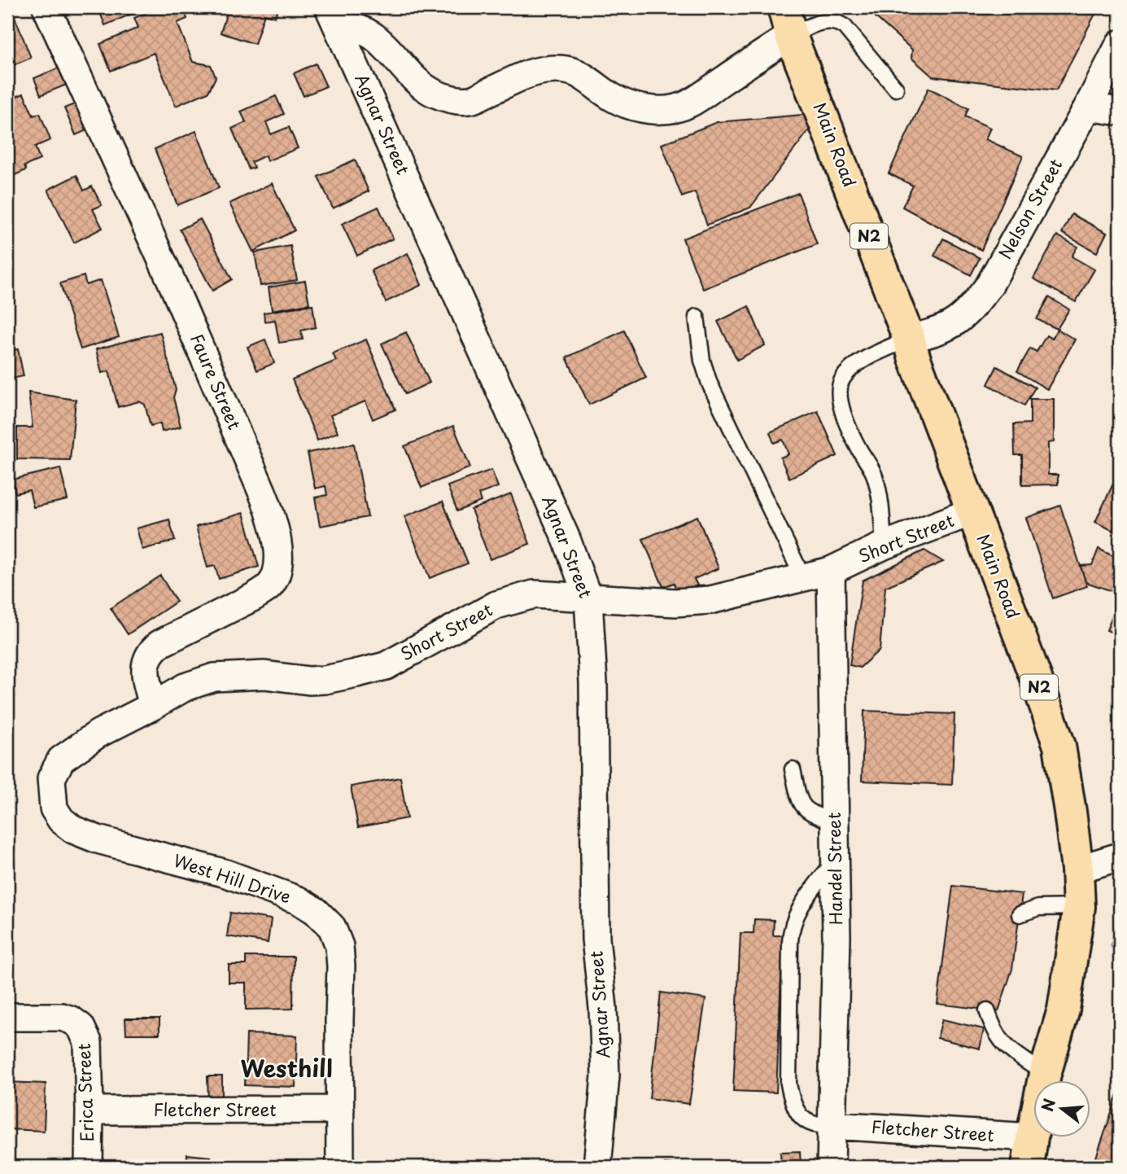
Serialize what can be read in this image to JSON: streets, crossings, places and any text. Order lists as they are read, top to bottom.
{
  "streets": {
    "highway": ["Main Road", "N2"],
    "street": [
      "Agnar Street",
      "Nelson Street",
      "Faure Street",
      "Short Street",
      "Handel Street",
      "West Hill Drive",
      "Erica Street",
      "Fletcher Street"
    ]
  },
  "crossings": [
    ["Agnar Street", "Short Street"],
    ["Main Road", "Nelson Street"],
    ["Main Road", "Short Street"],
    ["Main Road", "Fletcher Street"],
    ["Faure Street", "Short Street"],
    ["Faure Street", "West Hill Drive"],
    ["Short Street", "Handel Street"],
    ["Short Street", "West Hill Drive"],
    ["Handel Street", "Fletcher Street"],
    ["West Hill Drive", "Fletcher Street"],
    ["Erica Street", "Fletcher Street"]
  ],
  "districts": ["Westhill"],
  "north": "left"
}
